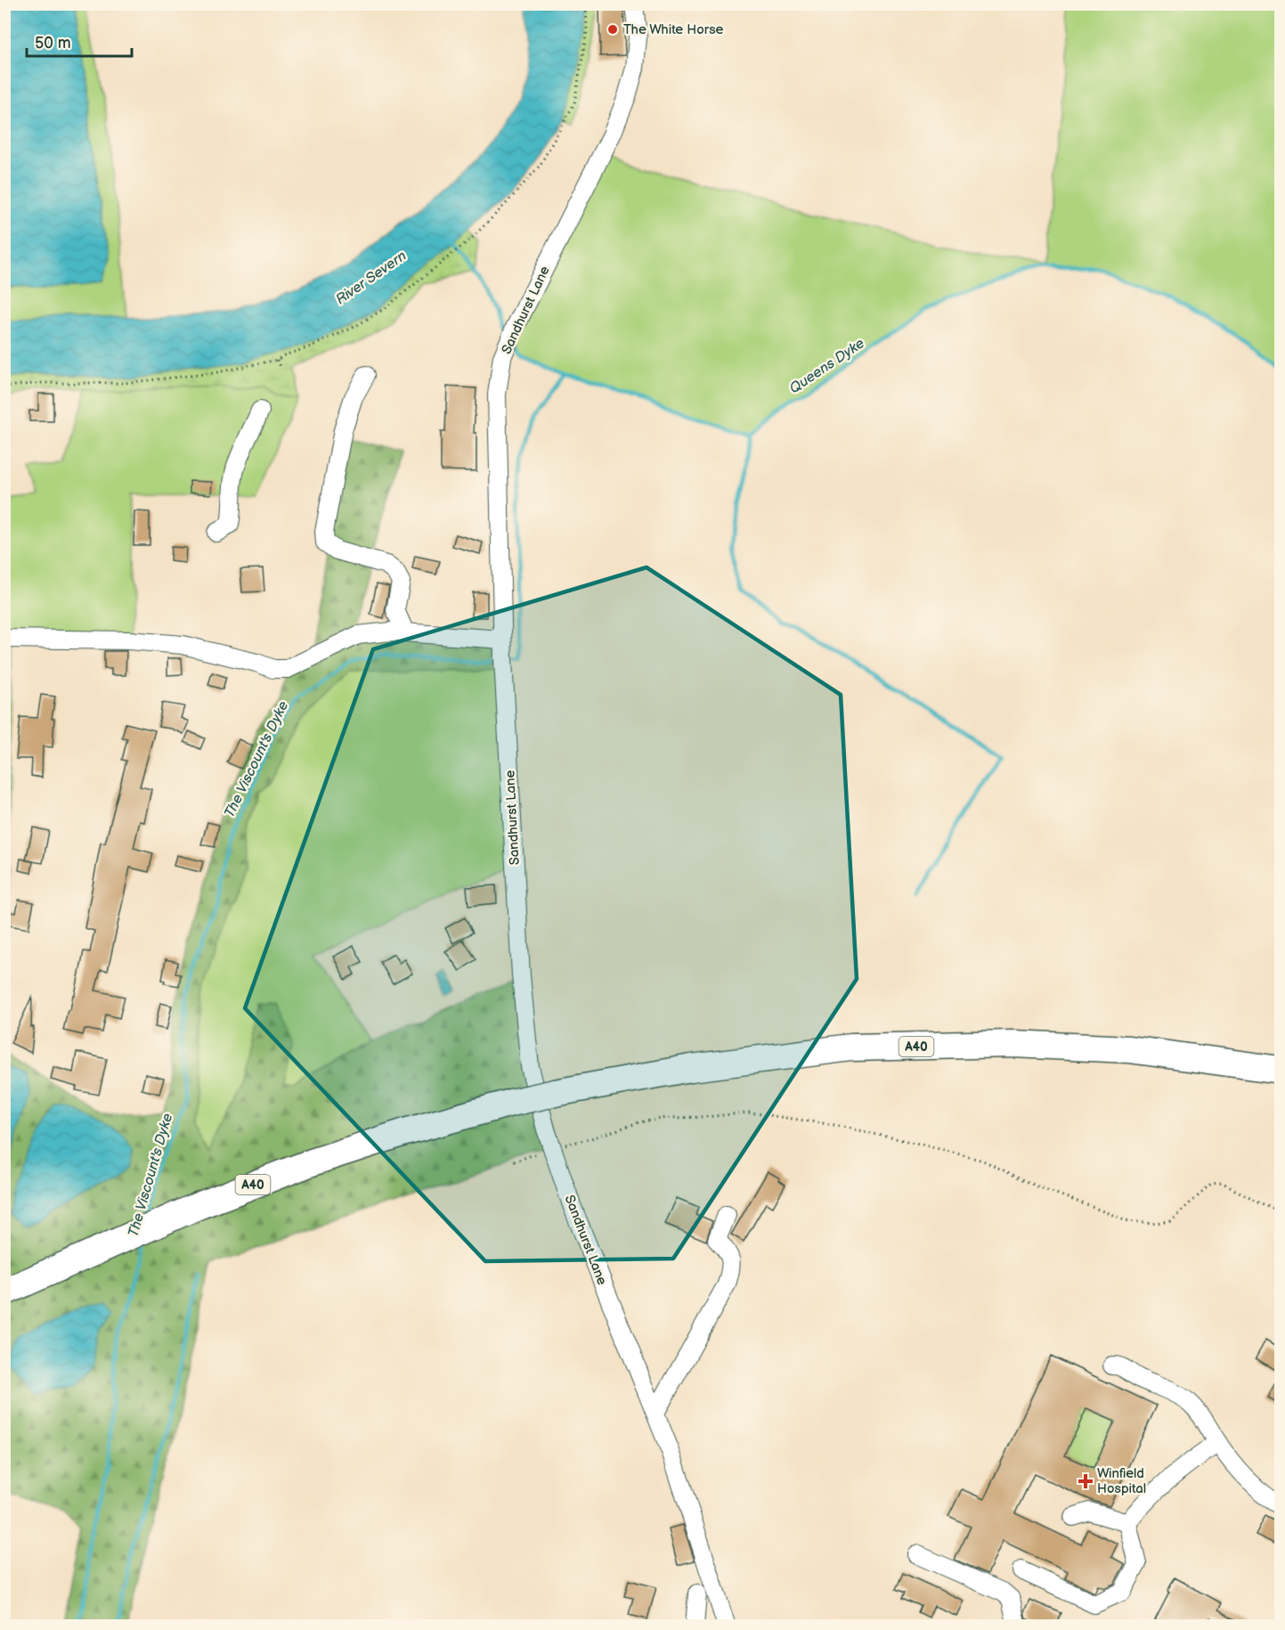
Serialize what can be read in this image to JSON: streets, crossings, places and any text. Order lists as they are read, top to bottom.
{
  "streets": {
    "highway": ["A40"],
    "street": ["Sandhurst Lane"]
  },
  "water": ["River Severn", "Queens Dyke", "The Viscount's Dyke"],
  "places": {
    "other": ["The White Horse"],
    "health": ["Winfield Hospital"]
  },
  "scale_bar": "50 m"
}
